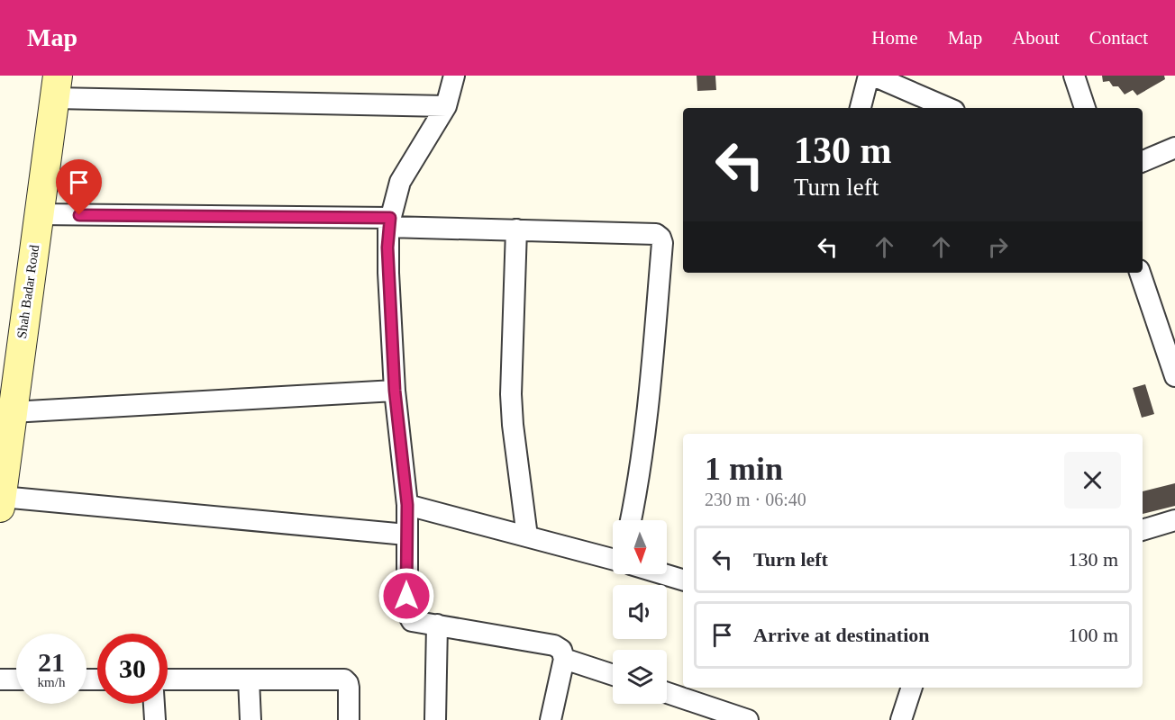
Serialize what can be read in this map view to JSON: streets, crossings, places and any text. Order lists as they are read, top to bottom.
{
  "streets": {
    "street": ["Shah Badar Road"]
  },
  "north": "bottom",
  "page": {
    "header": "Map",
    "nav": [
      "Home",
      "Map",
      "About",
      "Contact"
    ],
    "turn": ["130 m", "Turn left"],
    "heading": ["1 min", "230 m · 06:40"],
    "list": [
      {
        "name": "Turn left",
        "value": "130 m"
      },
      {
        "name": "Arrive at destination",
        "value": "100 m"
      }
    ],
    "speed": "21 km/h",
    "limit": "30"
  }
}
